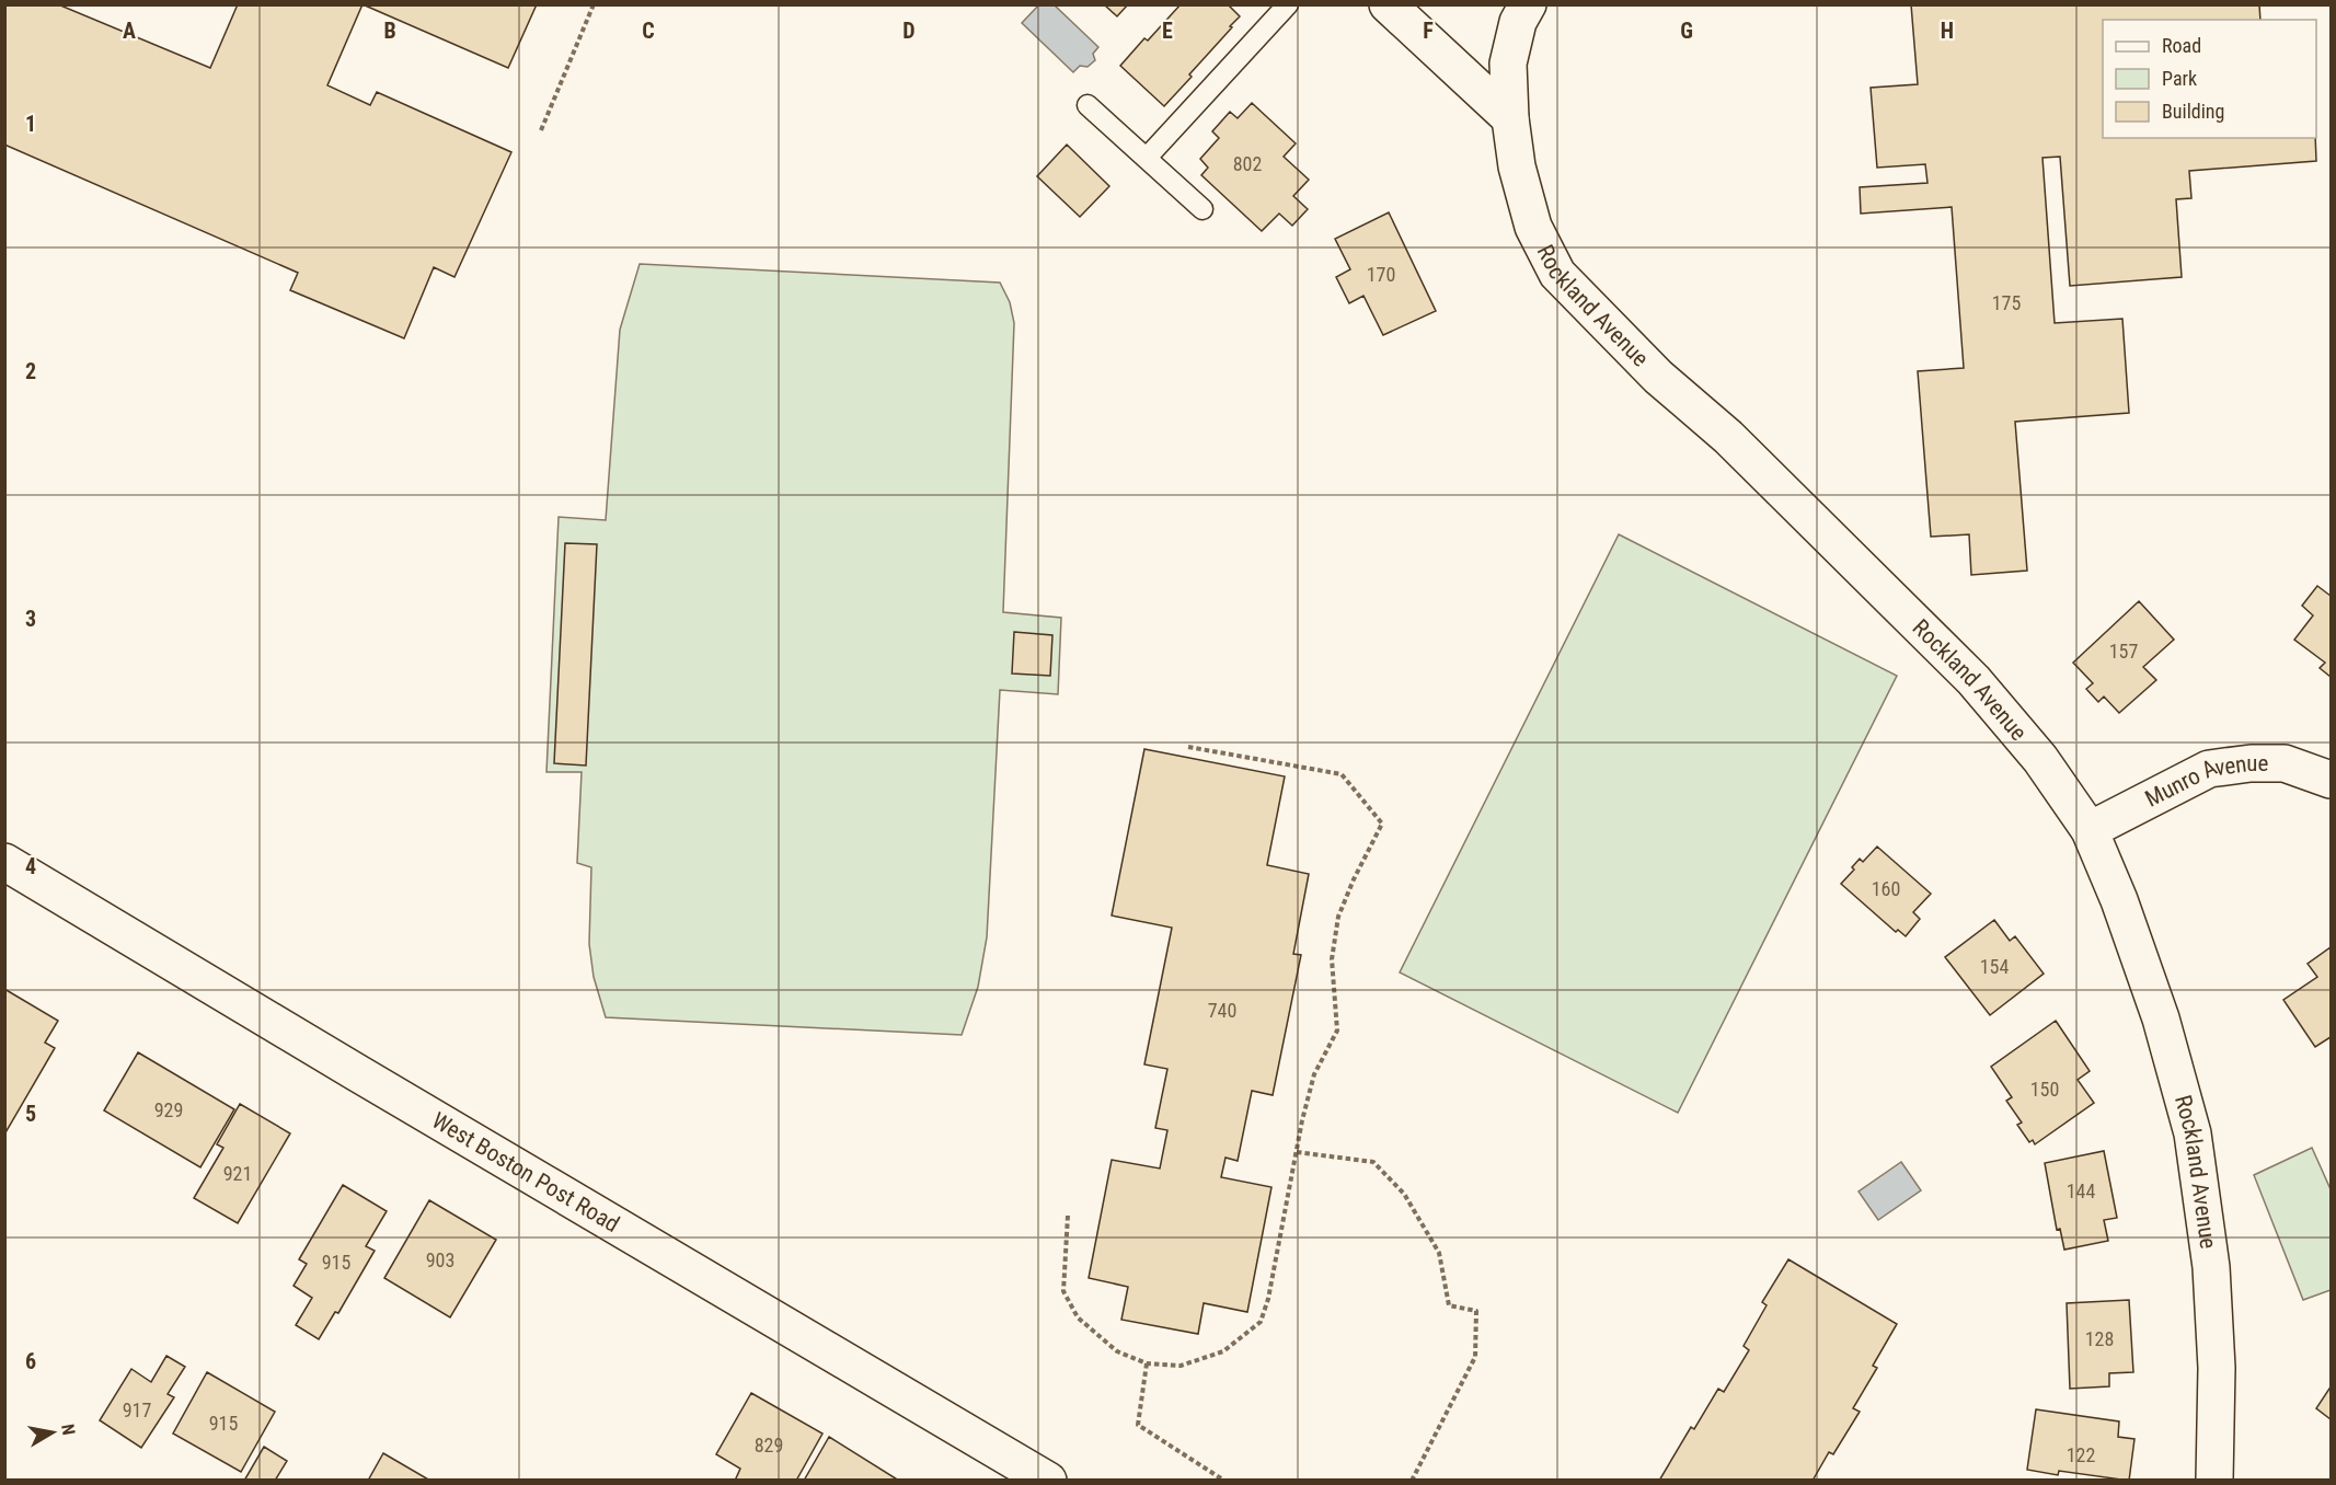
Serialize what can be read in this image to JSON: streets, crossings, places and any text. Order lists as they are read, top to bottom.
{
  "streets": {
    "street": ["Rockland Avenue", "Munro Avenue", "West Boston Post Road"]
  },
  "crossings": [
    ["Rockland Avenue", "Munro Avenue"]
  ],
  "house_numbers": [
    "802",
    "170",
    "175",
    "157",
    "160",
    "154",
    "740",
    "150",
    "929",
    "921",
    "144",
    "903",
    "915",
    "128",
    "917",
    "915",
    "829",
    "122"
  ],
  "legend": ["Road", "Park", "Building"],
  "north": "right",
  "grid": {
    "columns": [
      "A",
      "B",
      "C",
      "D",
      "E",
      "F",
      "G",
      "H"
    ],
    "rows": [
      "1",
      "2",
      "3",
      "4",
      "5",
      "6"
    ]
  }
}
